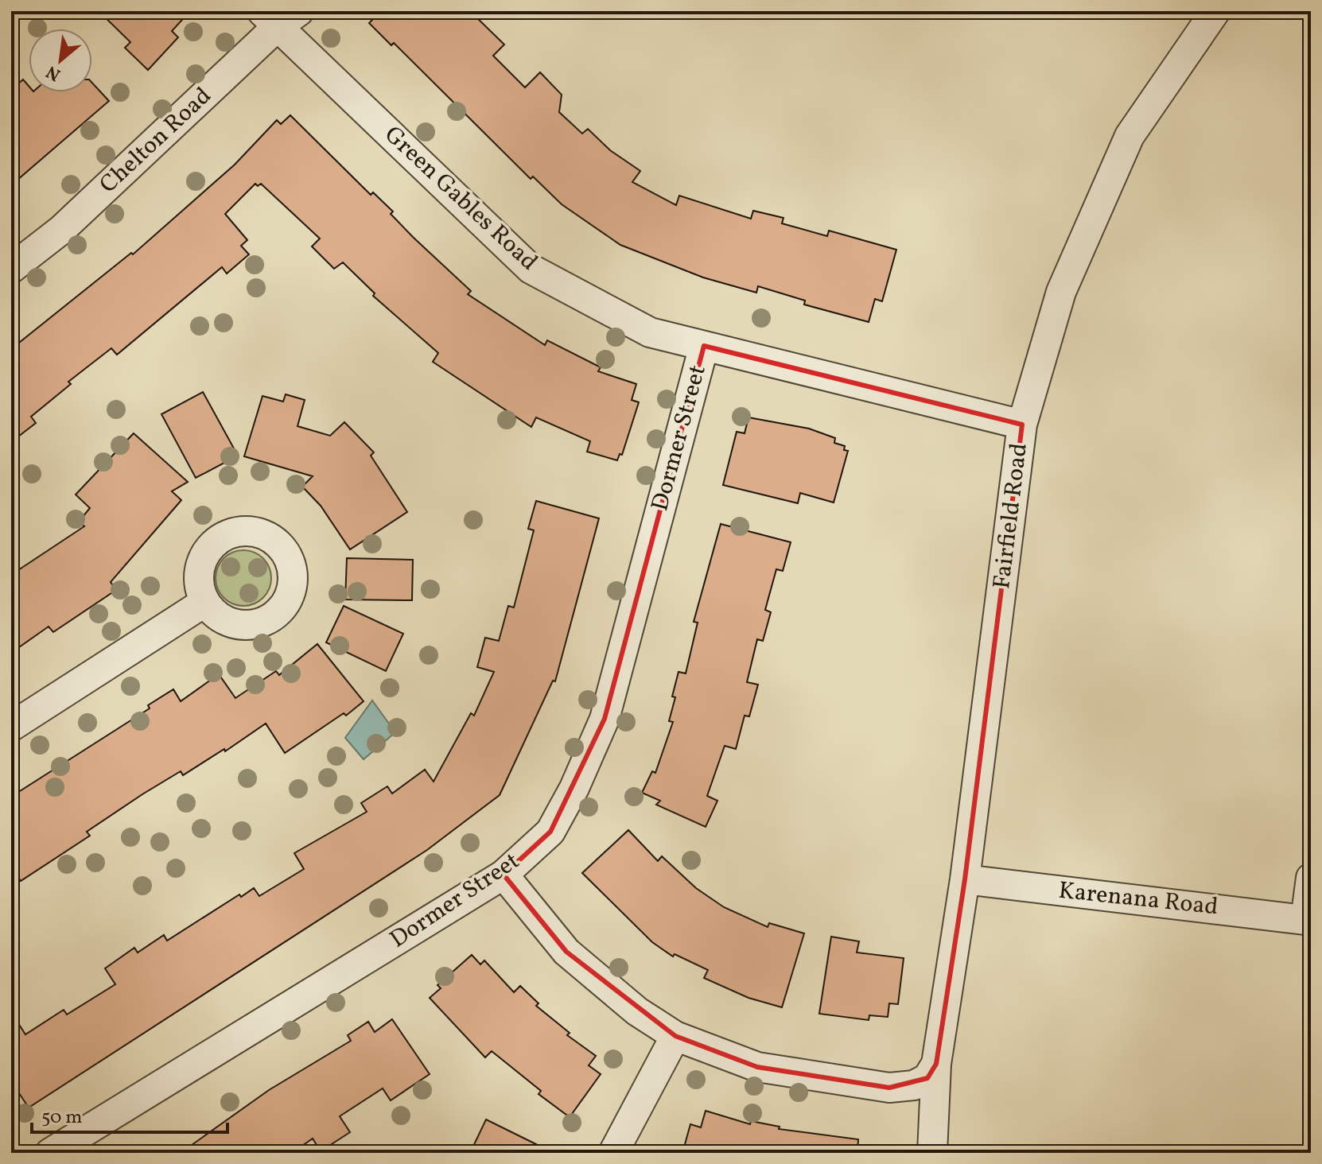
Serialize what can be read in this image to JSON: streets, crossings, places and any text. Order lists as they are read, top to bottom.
{
  "streets": {
    "street": [
      "Chelton Road",
      "Green Gables Road",
      "Dormer Street",
      "Fairfield Road",
      "Karenana Road"
    ]
  },
  "crossings": [
    ["Chelton Road", "Green Gables Road"],
    ["Green Gables Road", "Dormer Street"],
    ["Green Gables Road", "Fairfield Road"],
    ["Fairfield Road", "Karenana Road"]
  ],
  "scale_bar": "50 m",
  "north": "bottom left"
}
